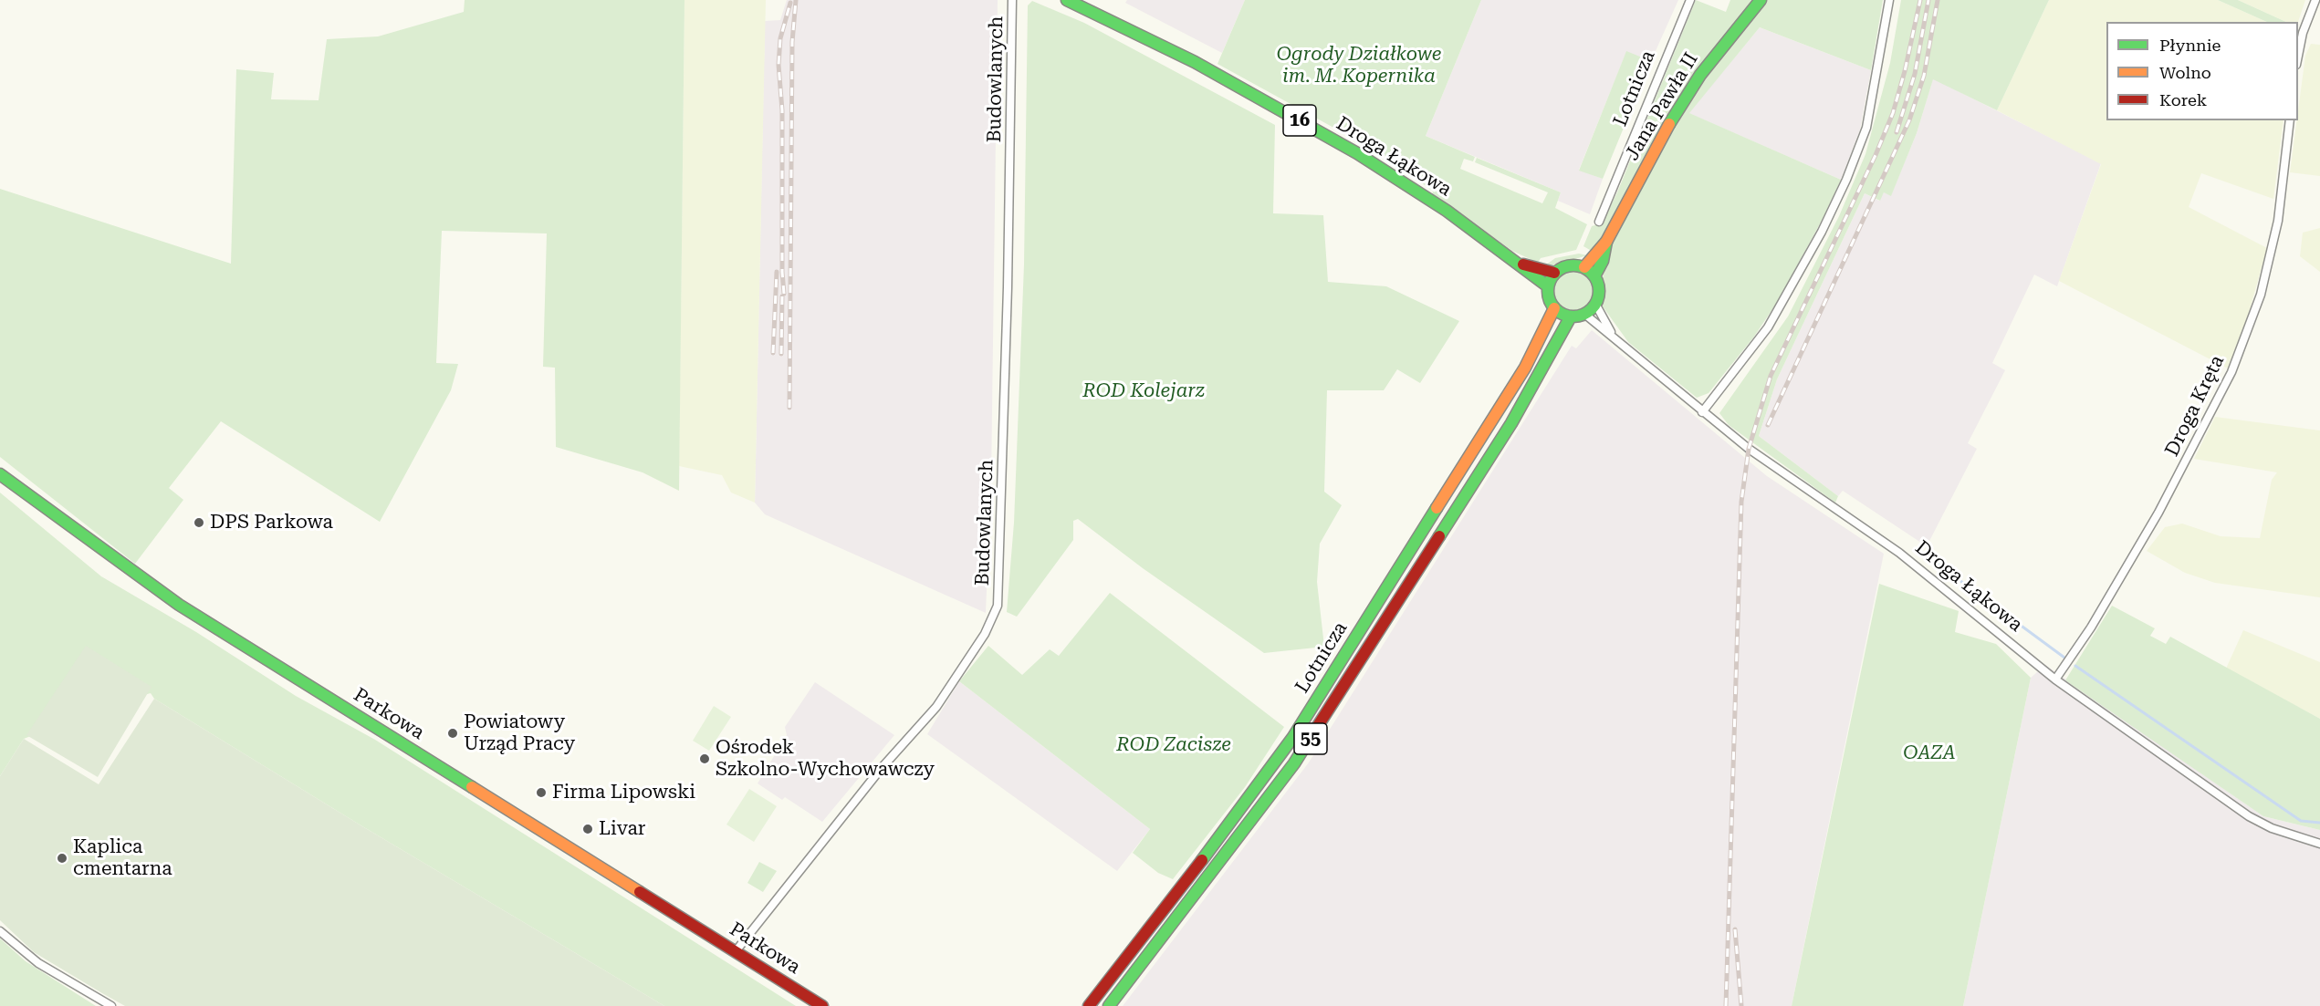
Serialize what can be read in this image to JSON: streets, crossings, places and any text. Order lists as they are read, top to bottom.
{
  "streets": {
    "main road": [
      "Lotnicza",
      "Jana Pawła II",
      "16",
      "Droga Łąkowa",
      "Parkowa",
      "55"
    ],
    "street": ["Budowlanych", "Droga Kręta"]
  },
  "crossings": [
    ["Budowlanych", "Parkowa"],
    ["Lotnicza", "Jana Pawła II"],
    ["Lotnicza", "Droga Łąkowa"],
    ["Jana Pawła II", "Droga Łąkowa"],
    ["Droga Łąkowa", "Droga Kręta"]
  ],
  "parks": [
    "Ogrody Działkowe im. M. Kopernika",
    "ROD Kolejarz",
    "ROD Zacisze",
    "OAZA"
  ],
  "places": [
    "DPS Parkowa",
    "Powiatowy Urząd Pracy",
    "Ośrodek Szkolno-Wychowawczy",
    "Firma Lipowski",
    "Livar",
    "Kaplica cmentarna"
  ],
  "legend": ["Płynnie", "Wolno", "Korek"]
}
